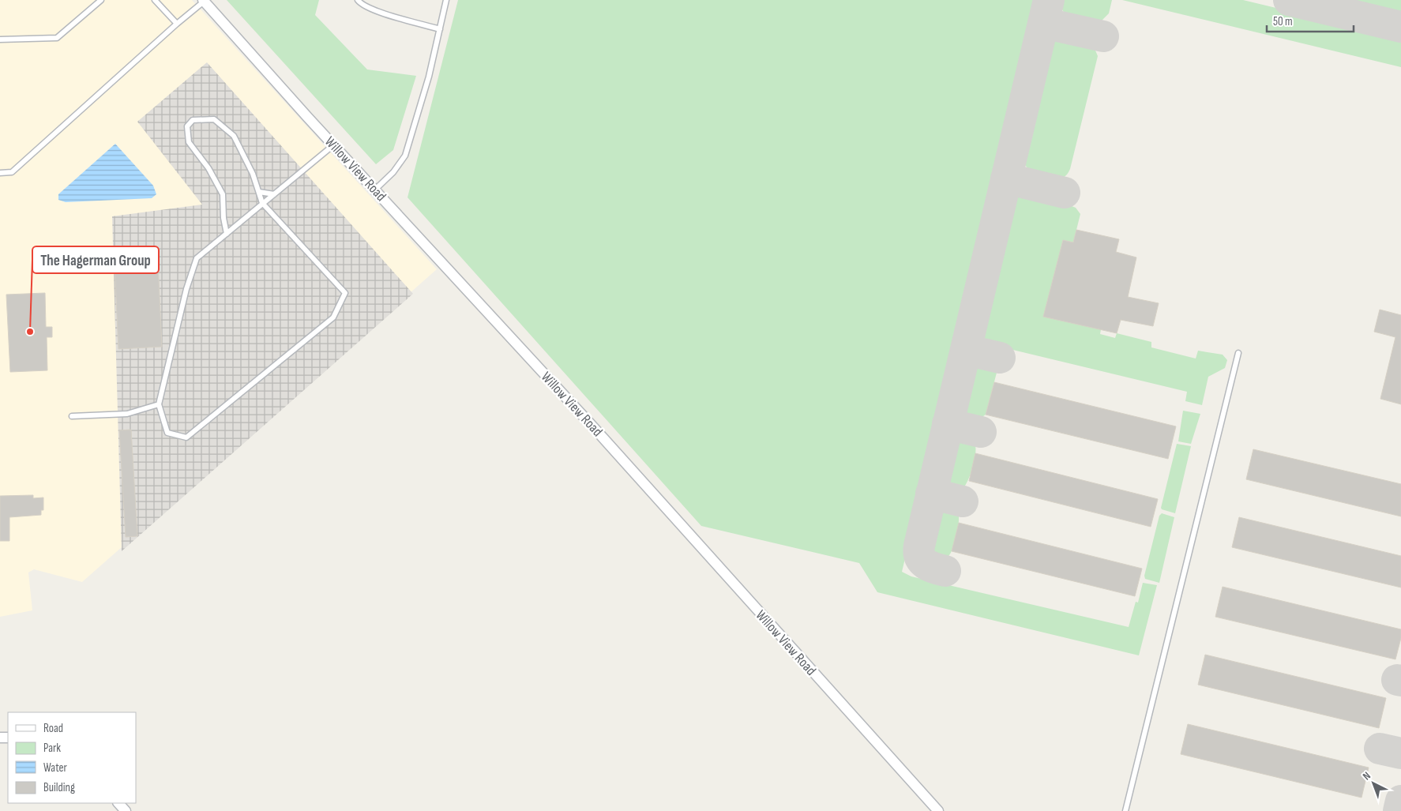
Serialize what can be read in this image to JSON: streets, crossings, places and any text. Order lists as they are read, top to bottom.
{
  "streets": {
    "street": ["Willow View Road"]
  },
  "places": ["The Hagerman Group"],
  "legend": [
    "Road",
    "Park",
    "Water",
    "Building"
  ],
  "scale_bar": "50 m",
  "north": "top left"
}
